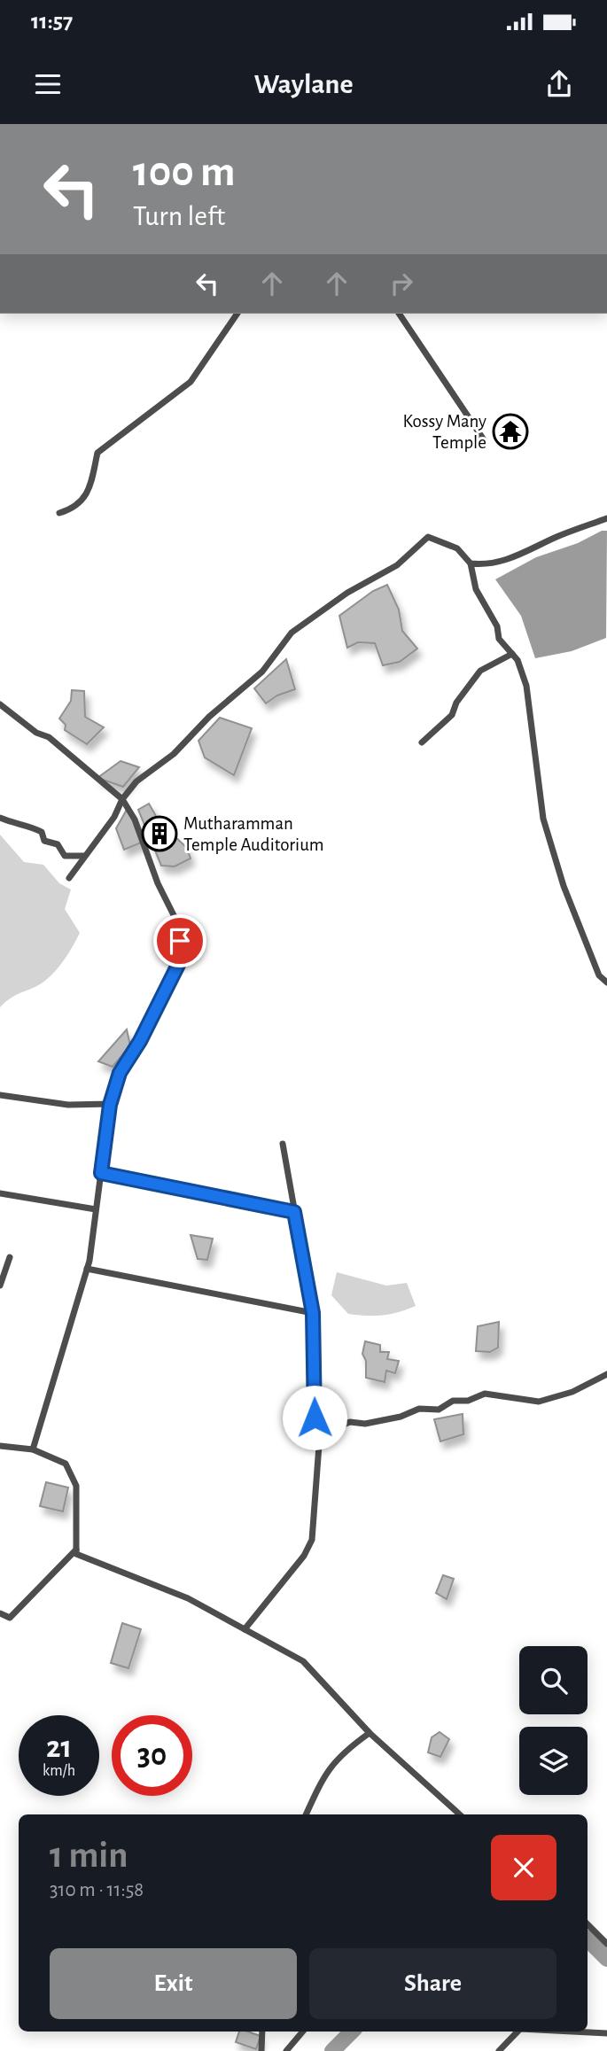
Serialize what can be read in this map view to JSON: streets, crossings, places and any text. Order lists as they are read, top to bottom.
{
  "places": {
    "temple": ["Kossy Many Temple"],
    "building": ["Mutharamman Temple Auditorium"]
  },
  "page": {
    "status": "11:57",
    "header": "Waylane",
    "turn": ["100 m", "Turn left"],
    "speed": "21 km/h",
    "limit": "30",
    "heading": ["1 min", "310 m · 11:58"],
    "buttons": ["Exit", "Share"]
  }
}
